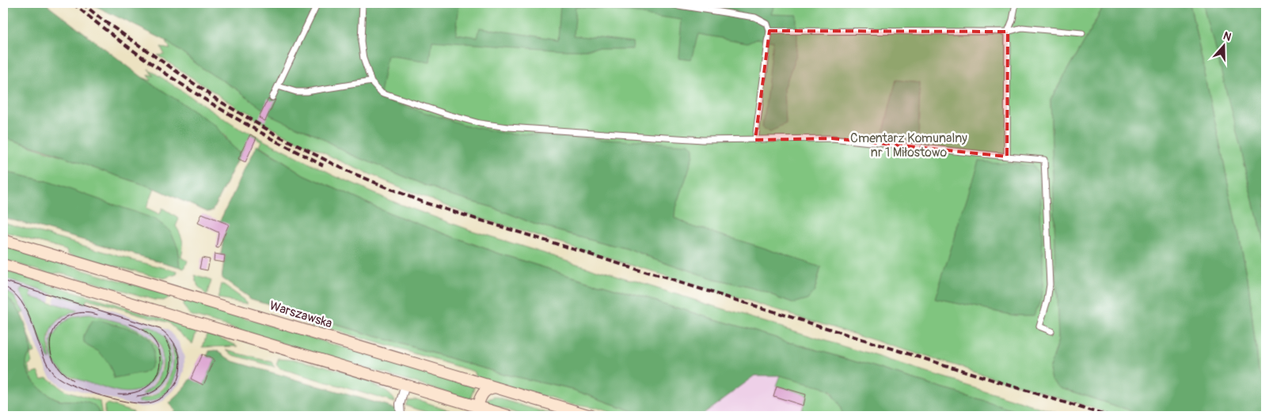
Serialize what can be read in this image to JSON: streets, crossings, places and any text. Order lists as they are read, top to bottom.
{
  "streets": {
    "main road": ["Warszawska"]
  },
  "parks": ["Cmentarz Komunalny nr 1 Miłostowo"],
  "north": "top"
}
